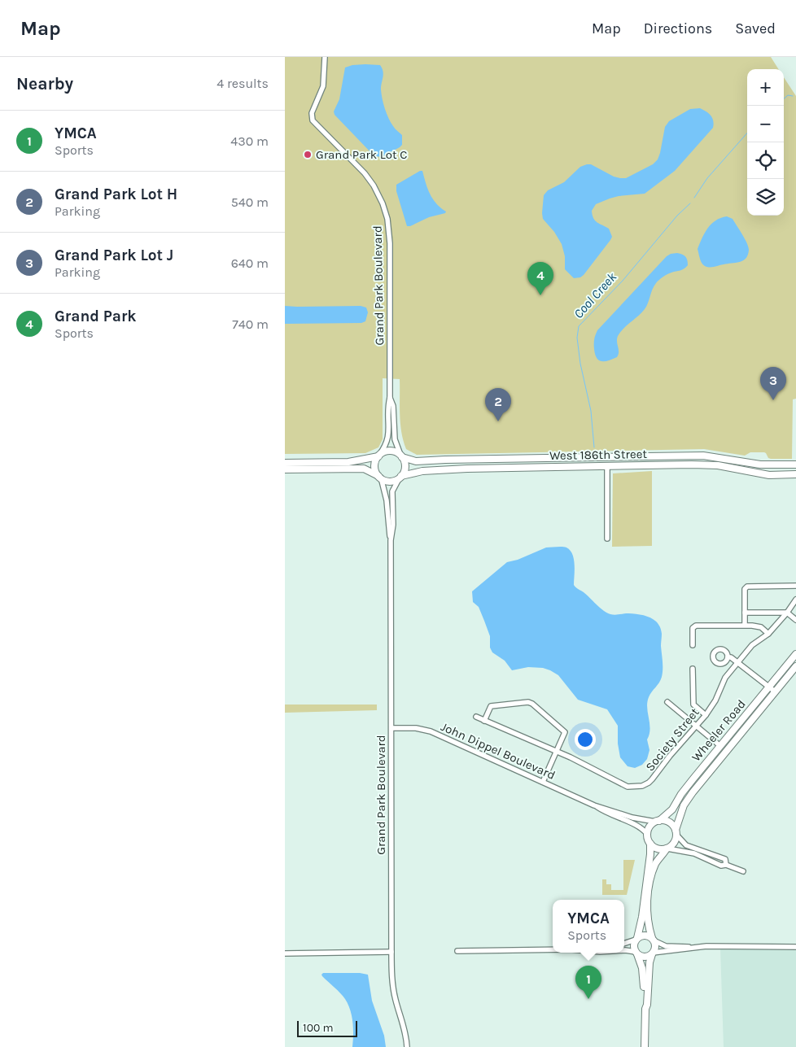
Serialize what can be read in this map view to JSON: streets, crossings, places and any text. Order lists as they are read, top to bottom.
{
  "streets": {
    "street": [
      "Grand Park Boulevard",
      "West 186th Street",
      "Wheeler Road",
      "Society Street",
      "John Dippel Boulevard"
    ]
  },
  "crossings": [
    ["Grand Park Boulevard", "West 186th Street"],
    ["Grand Park Boulevard", "John Dippel Boulevard"],
    ["Wheeler Road", "John Dippel Boulevard"]
  ],
  "water": ["Cool Creek"],
  "places": ["Grand Park Lot C"],
  "scale_bar": "100 m",
  "page": {
    "header": "Map",
    "nav": ["Map", "Directions", "Saved"],
    "heading": ["Nearby", "4 results"],
    "map_buttons": ["+", "−"],
    "list": [
      {
        "mark": "1",
        "name": "YMCA",
        "note": "Sports",
        "value": "430 m"
      },
      {
        "mark": "2",
        "name": "Grand Park Lot H",
        "note": "Parking",
        "value": "540 m"
      },
      {
        "mark": "3",
        "name": "Grand Park Lot J",
        "note": "Parking",
        "value": "640 m"
      },
      {
        "mark": "4",
        "name": "Grand Park",
        "note": "Sports",
        "value": "740 m"
      }
    ],
    "pins": [
      "4",
      "3",
      "2",
      "1"
    ],
    "popup": ["YMCA", "Sports"],
    "scale": "100 m"
  }
}
